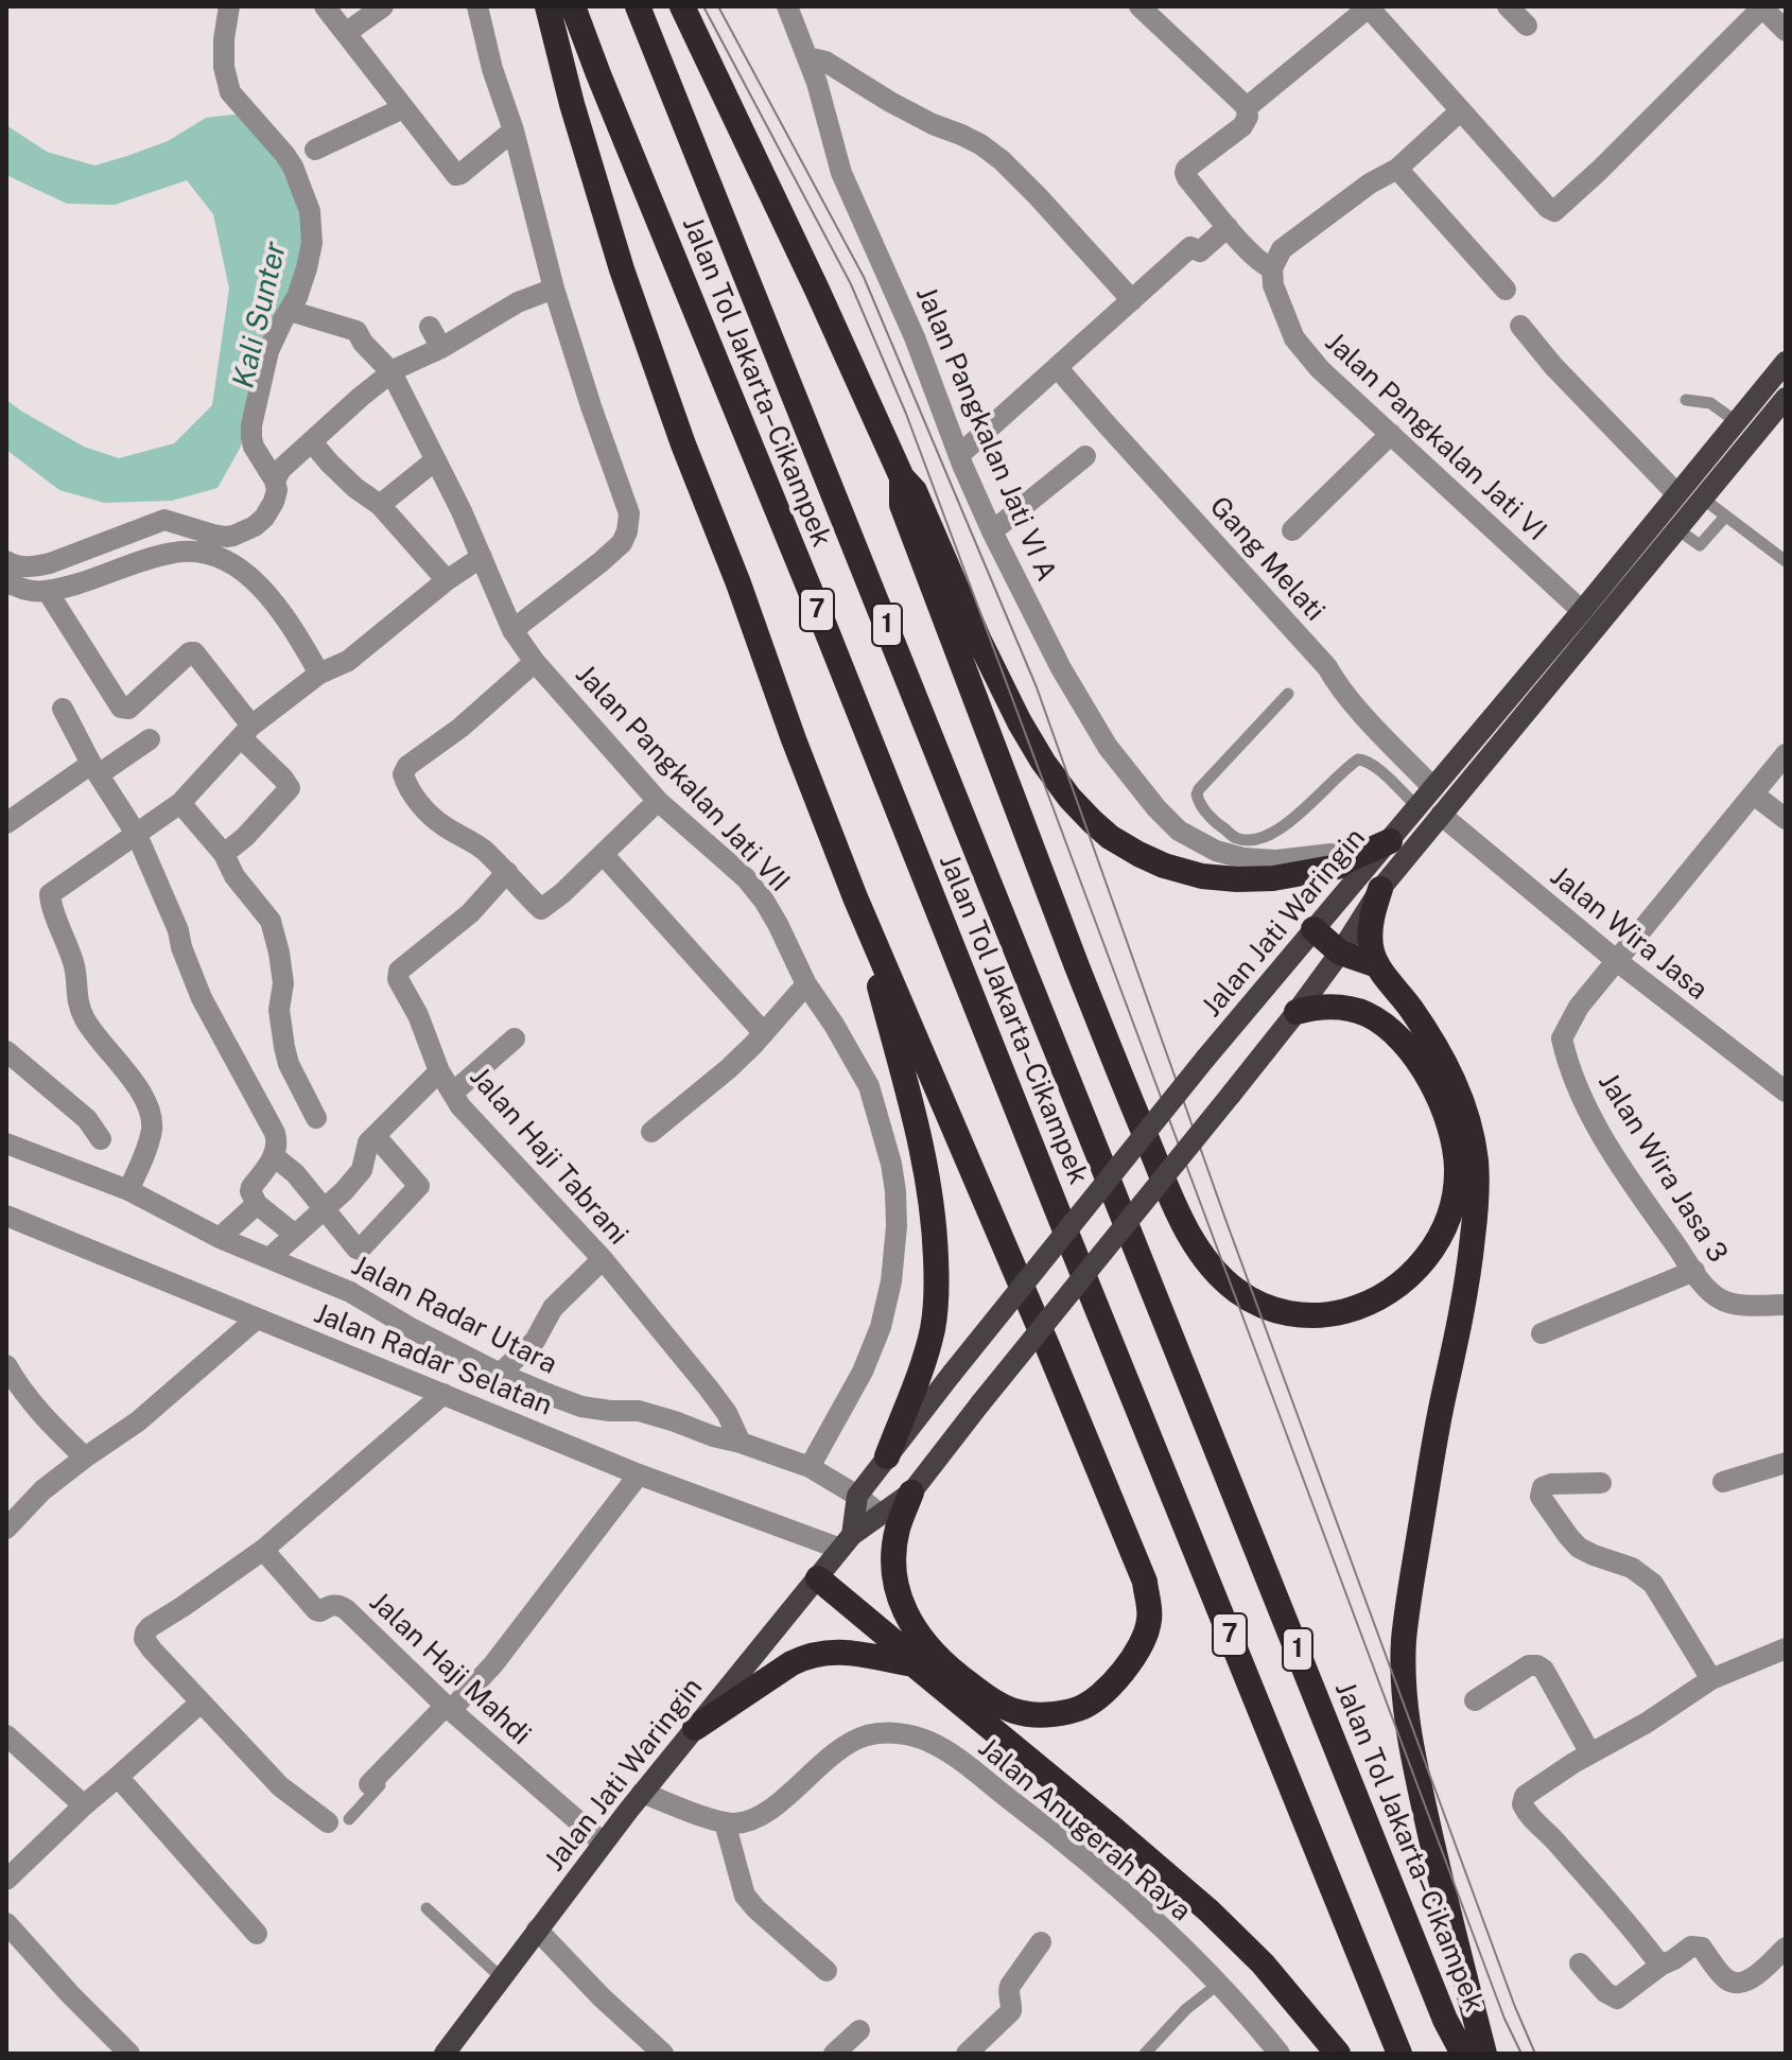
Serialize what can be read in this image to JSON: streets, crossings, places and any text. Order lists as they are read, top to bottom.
{
  "streets": {
    "highway": ["Jalan Tol Jakarta–Cikampek", "7", "1"],
    "main road": ["Jalan Jati Waringin"],
    "street": [
      "Jalan Pangkalan Jati VI A",
      "Jalan Pangkalan Jati VI",
      "Gang Melati",
      "Jalan Pangkalan Jati VII",
      "Jalan Wira Jasa",
      "Jalan Haji Tabrani",
      "Jalan Wira Jasa 3",
      "Jalan Radar Utara",
      "Jalan Radar Selatan",
      "Jalan Haji Mahdi",
      "Jalan Anugerah Raya"
    ]
  },
  "crossings": [
    ["Jalan Pangkalan Jati VI", "Jalan Jati Waringin"],
    ["Gang Melati", "Jalan Jati Waringin"],
    ["Jalan Pangkalan Jati VII", "Jalan Radar Utara"],
    ["Jalan Jati Waringin", "Jalan Wira Jasa"],
    ["Jalan Jati Waringin", "Jalan Radar Utara"],
    ["Jalan Jati Waringin", "Jalan Radar Selatan"],
    ["Jalan Jati Waringin", "Jalan Haji Mahdi"],
    ["Jalan Wira Jasa", "Jalan Wira Jasa 3"],
    ["Jalan Haji Tabrani", "Jalan Radar Utara"]
  ],
  "water": ["Kali Sunter"]
}
